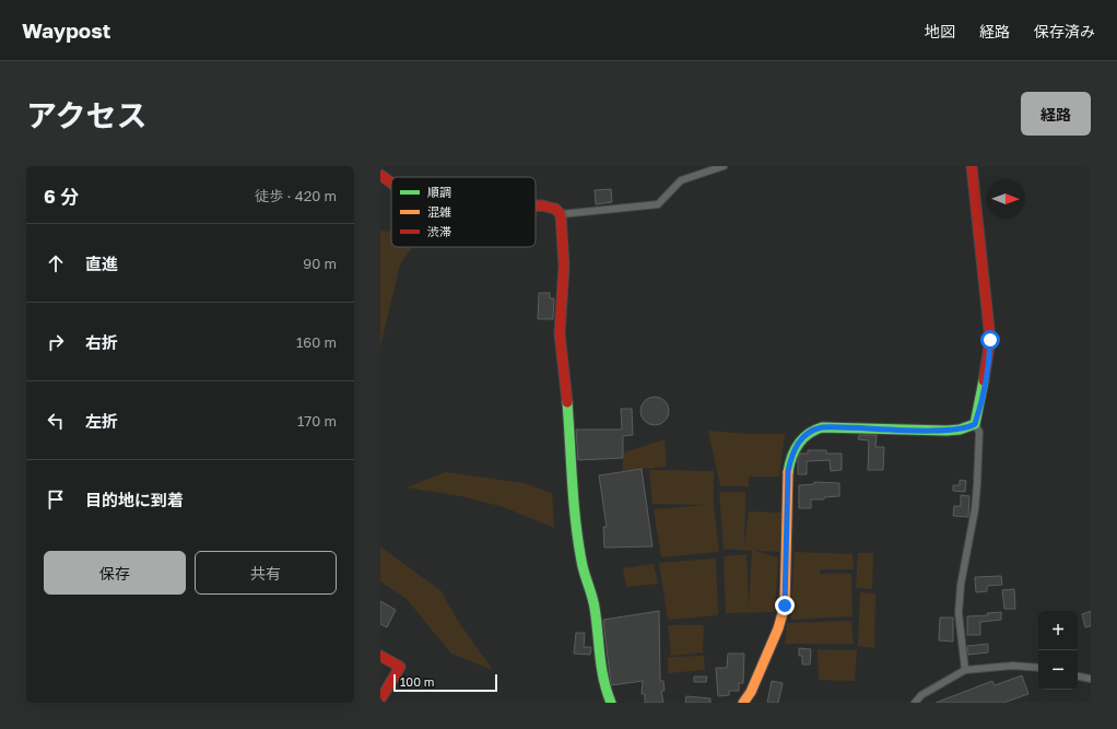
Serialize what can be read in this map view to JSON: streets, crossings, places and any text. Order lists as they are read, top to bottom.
{
  "legend": ["順調", "混雑", "渋滞"],
  "scale_bar": "100 m",
  "north": "right",
  "page": {
    "header": "Waypost",
    "nav": ["地図", "経路", "保存済み"],
    "title": "アクセス",
    "buttons": [
      "経路",
      ["保存", "共有"]
    ],
    "heading": ["6 分", "徒歩 · 420 m"],
    "list": [
      ["直進", "90 m"],
      ["右折", "160 m"],
      ["左折", "170 m"],
      "目的地に到着"
    ],
    "map_buttons": ["+", "−"],
    "scale": "100 m"
  }
}
